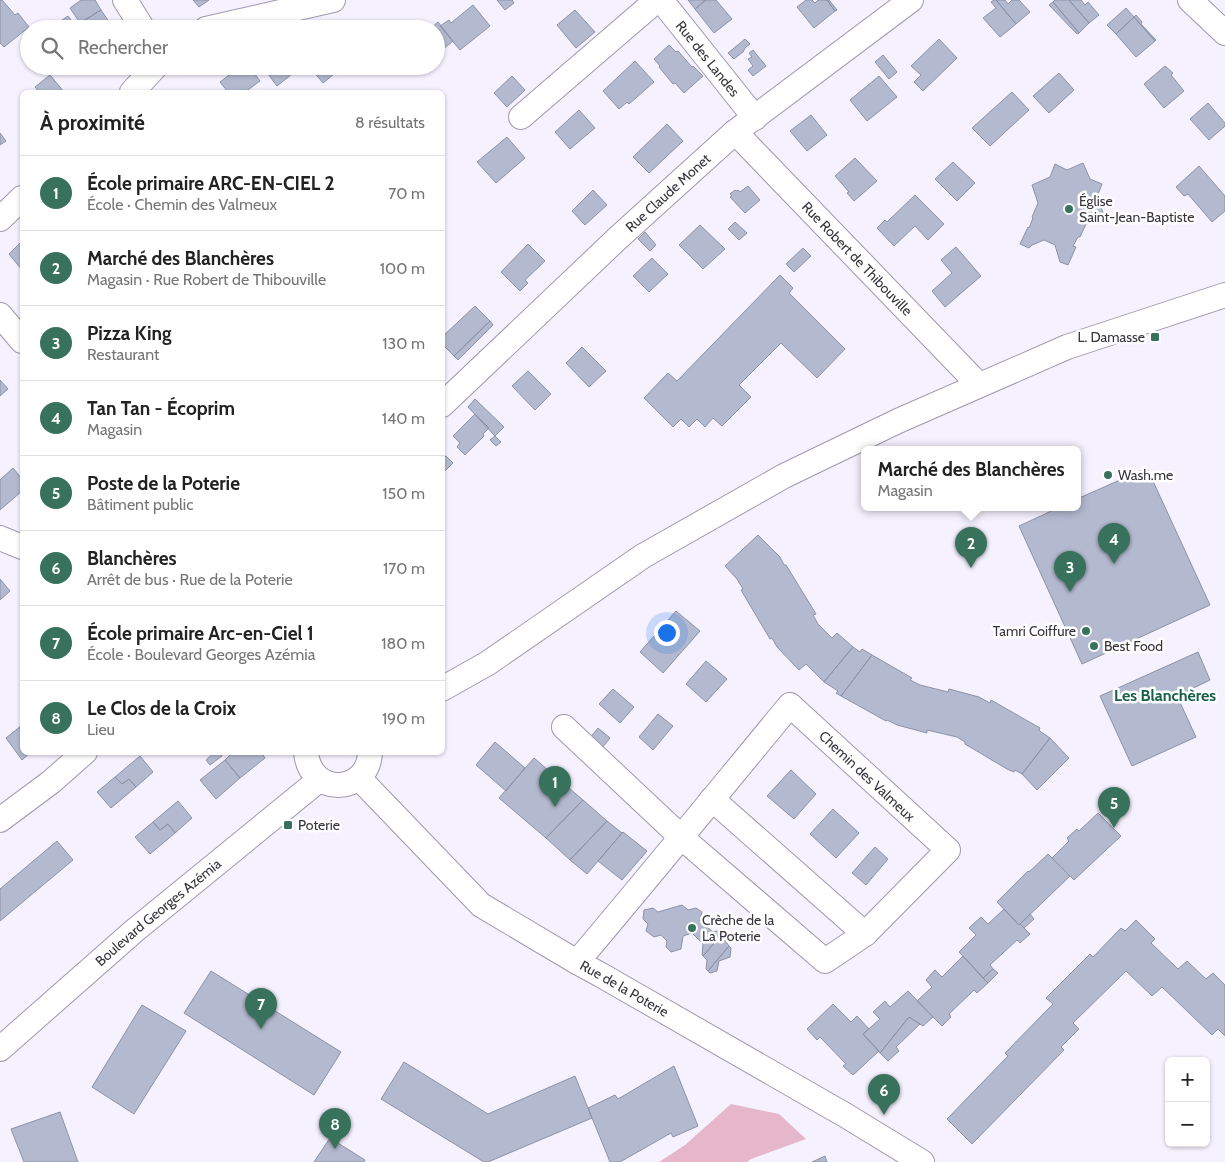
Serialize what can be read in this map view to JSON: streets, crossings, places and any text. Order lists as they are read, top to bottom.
{
  "streets": {
    "street": [
      "Rue des Landes",
      "Rue Claude Monet",
      "Rue Robert de Thibouville",
      "Chemin des Valmeux",
      "Boulevard Georges Azémia",
      "Rue de la Poterie"
    ]
  },
  "crossings": [
    ["Rue des Landes", "Rue Claude Monet"],
    ["Rue Claude Monet", "Rue Robert de Thibouville"],
    ["Chemin des Valmeux", "Rue de la Poterie"]
  ],
  "districts": ["Les Blanchères"],
  "places": {
    "other": [
      "Église Saint-Jean-Baptiste",
      "Wash.me",
      "Tamri Coiffure",
      "Best Food",
      "Crèche de la La Poterie"
    ],
    "transit": ["L. Damasse", "Poterie"]
  },
  "page": {
    "search": "Rechercher",
    "heading": ["À proximité", "8 résultats"],
    "list": [
      {
        "mark": "1",
        "name": "École primaire ARC-EN-CIEL 2",
        "note": "École · Chemin des Valmeux",
        "value": "70 m"
      },
      {
        "mark": "2",
        "name": "Marché des Blanchères",
        "note": "Magasin · Rue Robert de Thibouville",
        "value": "100 m"
      },
      {
        "mark": "3",
        "name": "Pizza King",
        "note": "Restaurant",
        "value": "130 m"
      },
      {
        "mark": "4",
        "name": "Tan Tan - Écoprim",
        "note": "Magasin",
        "value": "140 m"
      },
      {
        "mark": "5",
        "name": "Poste de la Poterie",
        "note": "Bâtiment public",
        "value": "150 m"
      },
      {
        "mark": "6",
        "name": "Blanchères",
        "note": "Arrêt de bus · Rue de la Poterie",
        "value": "170 m"
      },
      {
        "mark": "7",
        "name": "École primaire Arc-en-Ciel 1",
        "note": "École · Boulevard Georges Azémia",
        "value": "180 m"
      },
      {
        "mark": "8",
        "name": "Le Clos de la Croix",
        "note": "Lieu",
        "value": "190 m"
      }
    ],
    "popup": ["Marché des Blanchères", "Magasin"],
    "pins": [
      "4",
      "2",
      "3",
      "1",
      "5",
      "7",
      "6",
      "8"
    ],
    "map_buttons": ["+", "−"]
  }
}
